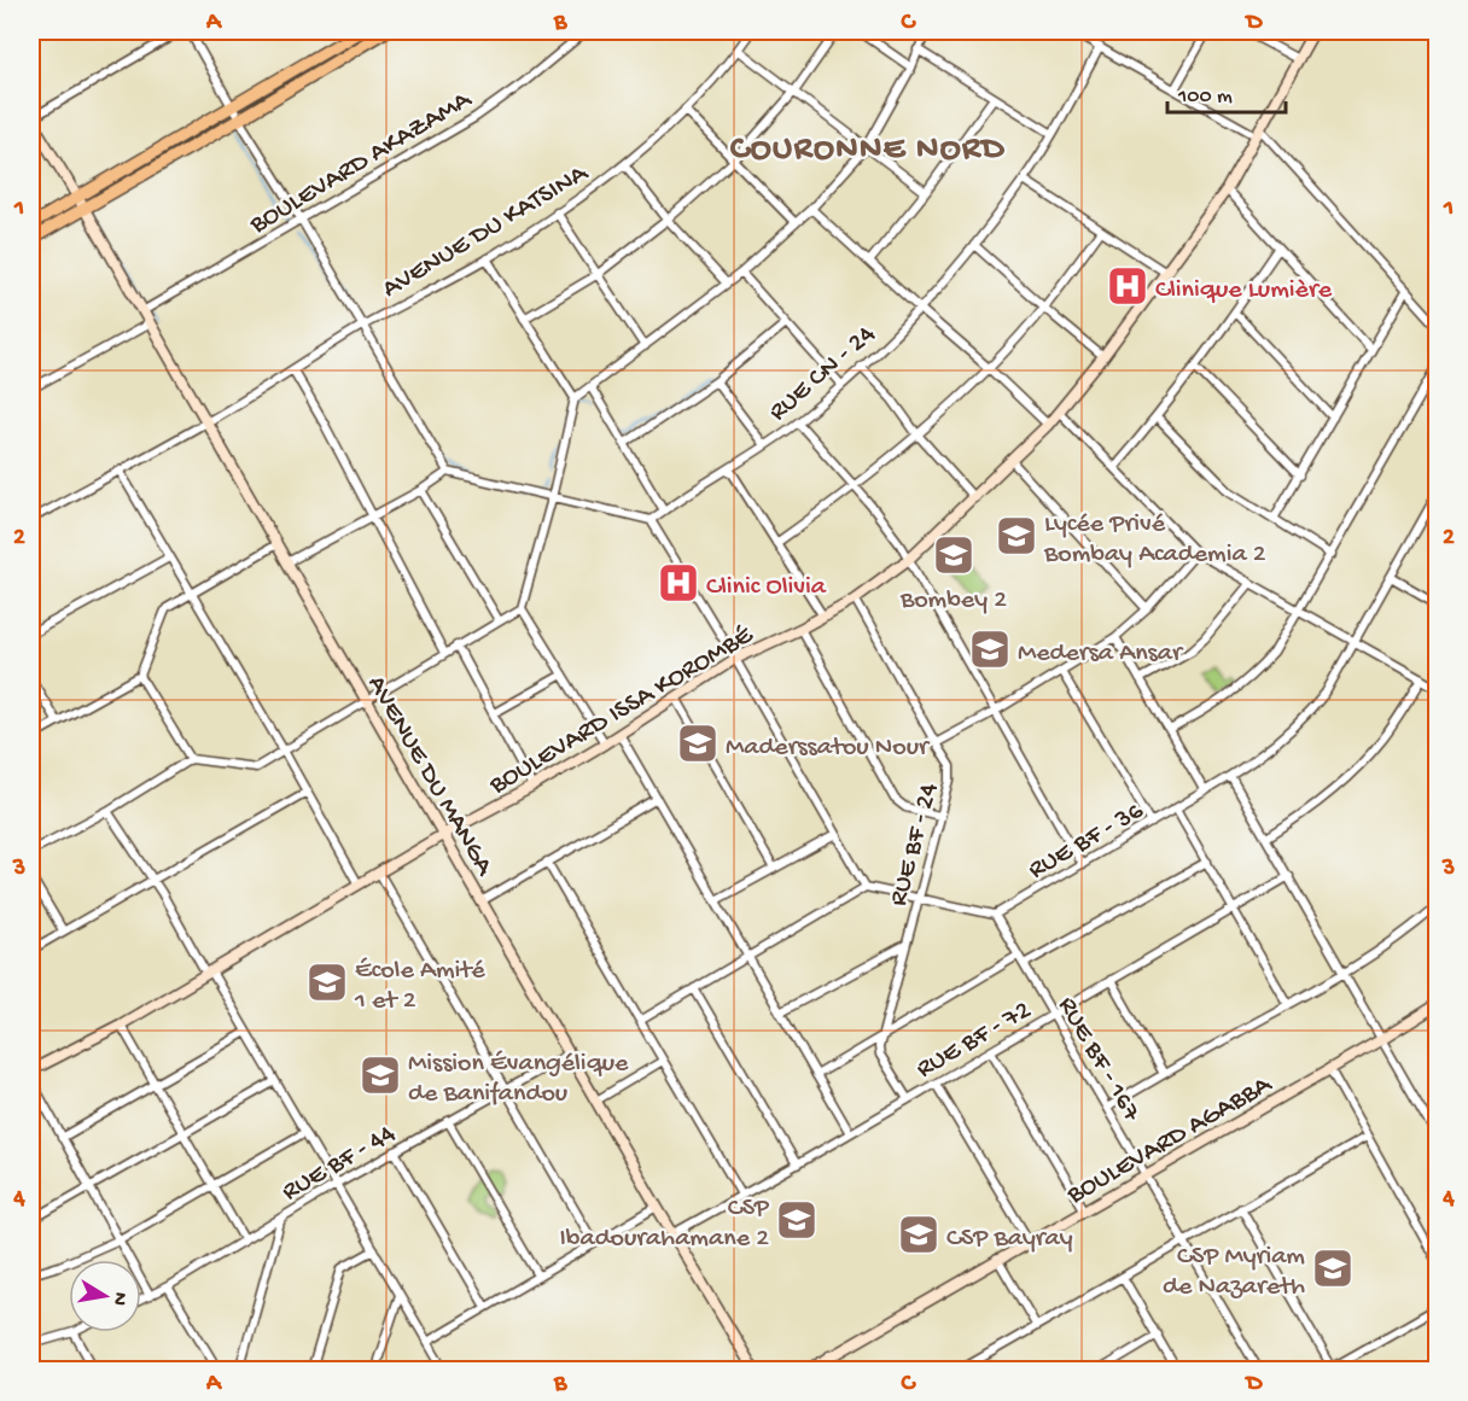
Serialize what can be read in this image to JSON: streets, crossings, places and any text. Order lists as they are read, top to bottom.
{
  "streets": {
    "street": [
      "BOULEVARD AKAZAMA",
      "AVENUE DU KATSINA",
      "RUE CN - 24",
      "BOULEVARD ISSA KOROMBÉ",
      "AVENUE DU MANGA",
      "RUE BF - 36",
      "RUE BF - 24",
      "RUE BF - 72",
      "RUE BF - 167",
      "BOULEVARD AGABBA",
      "RUE BF - 44"
    ]
  },
  "crossings": [
    ["BOULEVARD AKAZAMA", "AVENUE DU MANGA"],
    ["AVENUE DU KATSINA", "AVENUE DU MANGA"],
    ["BOULEVARD ISSA KOROMBÉ", "AVENUE DU MANGA"],
    ["AVENUE DU MANGA", "RUE BF - 72"],
    ["AVENUE DU MANGA", "RUE BF - 44"],
    ["RUE BF - 36", "RUE BF - 167"],
    ["RUE BF - 72", "RUE BF - 167"],
    ["RUE BF - 167", "BOULEVARD AGABBA"]
  ],
  "districts": ["COURONNE NORD"],
  "places": {
    "hospital": ["Clinique Lumière", "Clinic Olivia"],
    "school or university": [
      "Lycée Privé Bombay Academia 2",
      "Bombey 2",
      "Medersa Ansar",
      "Maderssatou Nour",
      "École Amité 1 et 2",
      "Mission Évangélique de Banifandou",
      "CSP Ibadourahamane 2",
      "CSP Bayray",
      "CSP Myriam de Nazareth"
    ]
  },
  "scale_bar": "100 m",
  "north": "right",
  "grid": {
    "columns": [
      "A",
      "B",
      "C",
      "D"
    ],
    "rows": [
      "1",
      "2",
      "3",
      "4"
    ]
  }
}
